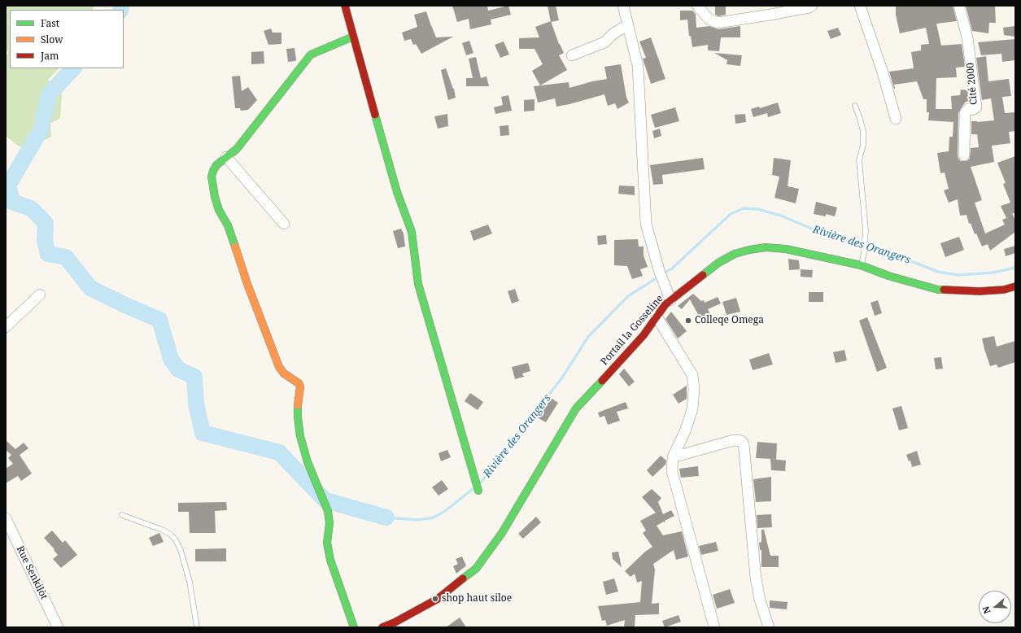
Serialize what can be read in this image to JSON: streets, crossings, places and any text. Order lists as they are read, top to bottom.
{
  "streets": {
    "street": ["Cité 2000", "Portail la Gosseline", "Rue Senkilòt"]
  },
  "water": ["Rivière des Orangers"],
  "places": ["Colleqe Omega", "shop haut siloe"],
  "legend": ["Fast", "Slow", "Jam"],
  "north": "left"
}
